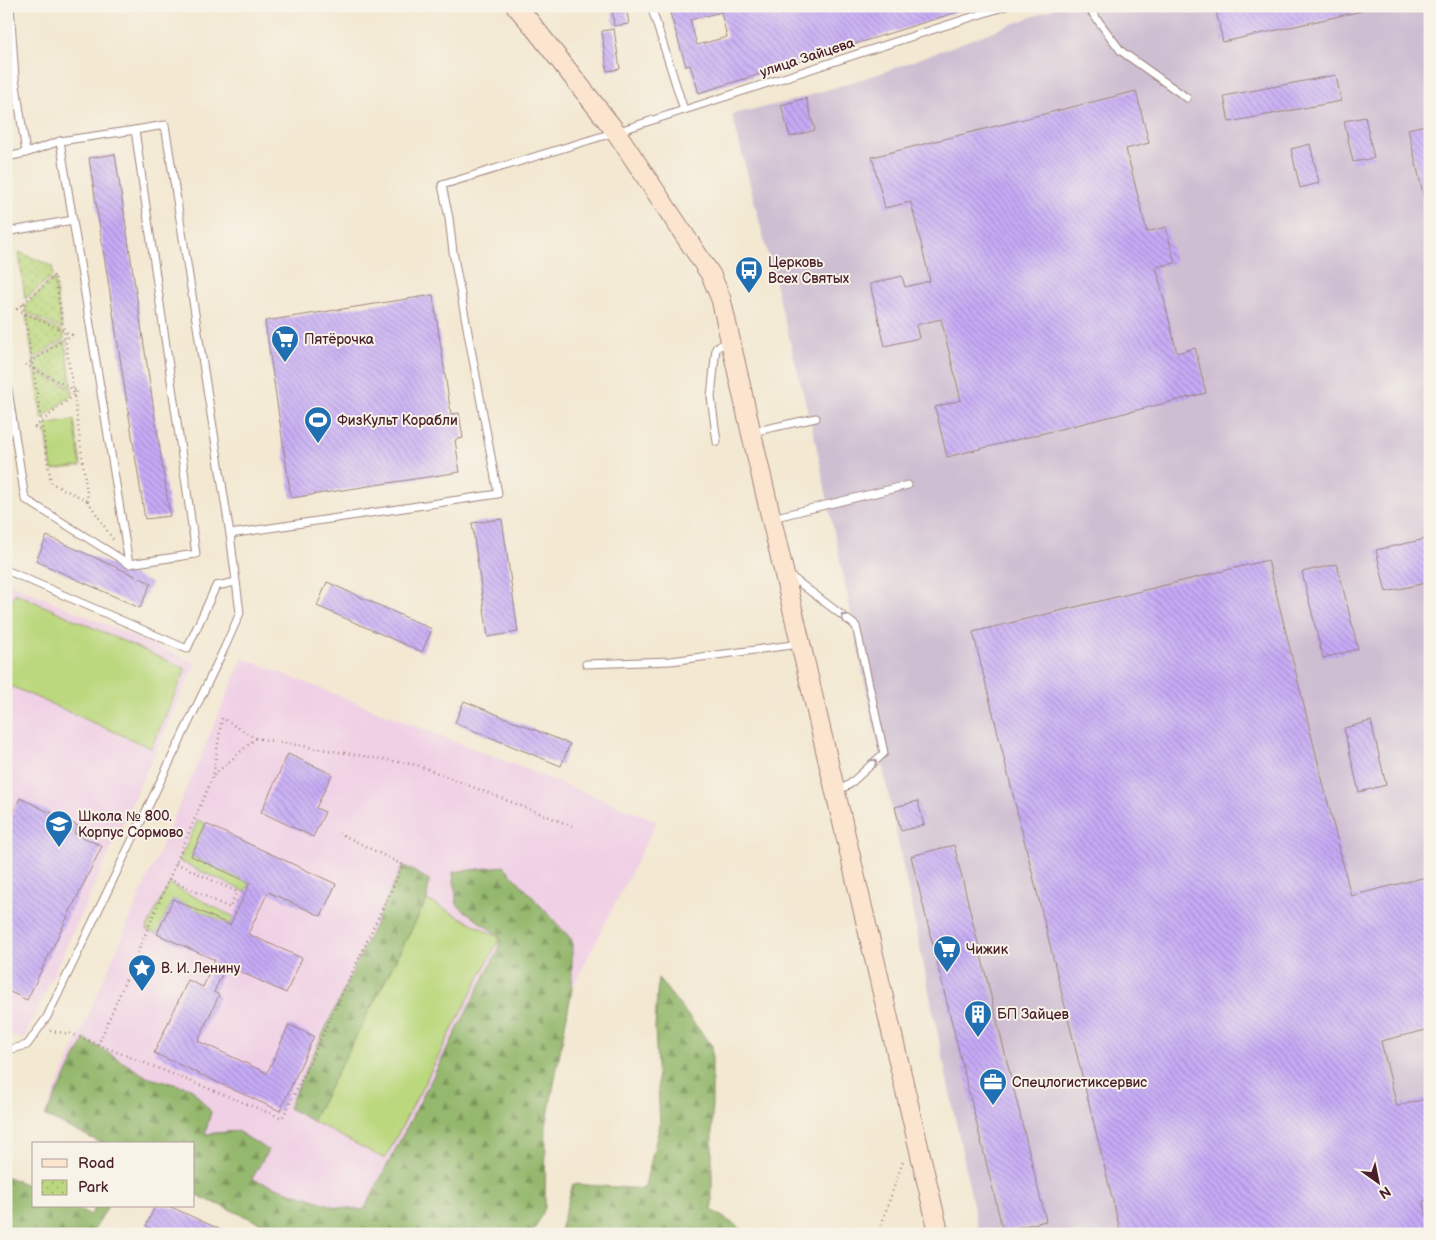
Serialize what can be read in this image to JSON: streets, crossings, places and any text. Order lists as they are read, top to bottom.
{
  "streets": {
    "lane": ["улица Зайцева"]
  },
  "places": {
    "bus stop": ["Церковь Всех Святых"],
    "supermarket": ["Пятёрочка", "Чижик"],
    "sports": ["ФизКульт Корабли"],
    "school or university": ["Школа № 800. Корпус Сормово"],
    "place": ["В. И. Ленину"],
    "building": ["БП Зайцев"],
    "office": ["Спецлогистиксервис"]
  },
  "legend": ["Road", "Park"],
  "north": "bottom right"
}
